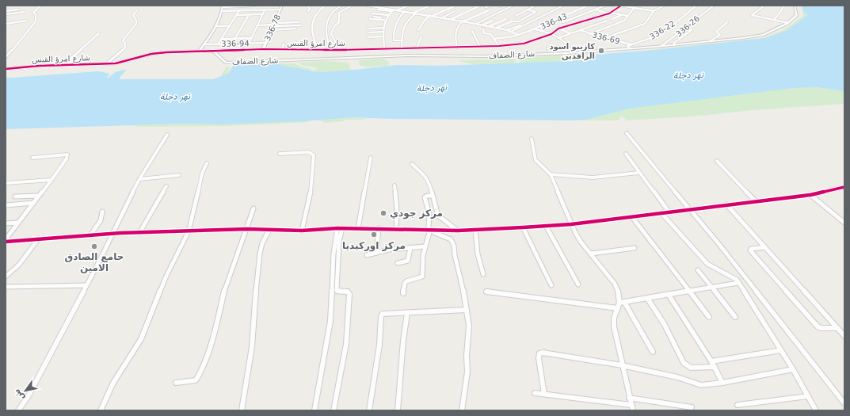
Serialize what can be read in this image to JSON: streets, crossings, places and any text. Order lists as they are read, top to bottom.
{
  "streets": {
    "street": [
      "336-43",
      "336-26",
      "336-78",
      "336-22",
      "336-69",
      "شارع امرؤ القيس",
      "336-94",
      "شارع الضفاف"
    ]
  },
  "crossings": [
    ["336-26", "شارع الضفاف"],
    ["336-78", "شارع امرؤ القيس"],
    ["336-78", "336-94"],
    ["336-22", "336-69"],
    ["شارع امرؤ القيس", "شارع الضفاف"]
  ],
  "water": ["نهر دجلة"],
  "places": [
    "كازينو اسود الرافدين",
    "مركز جودي",
    "مركز اوركيديا",
    "جامع الصادق الامين"
  ],
  "north": "bottom left"
}
